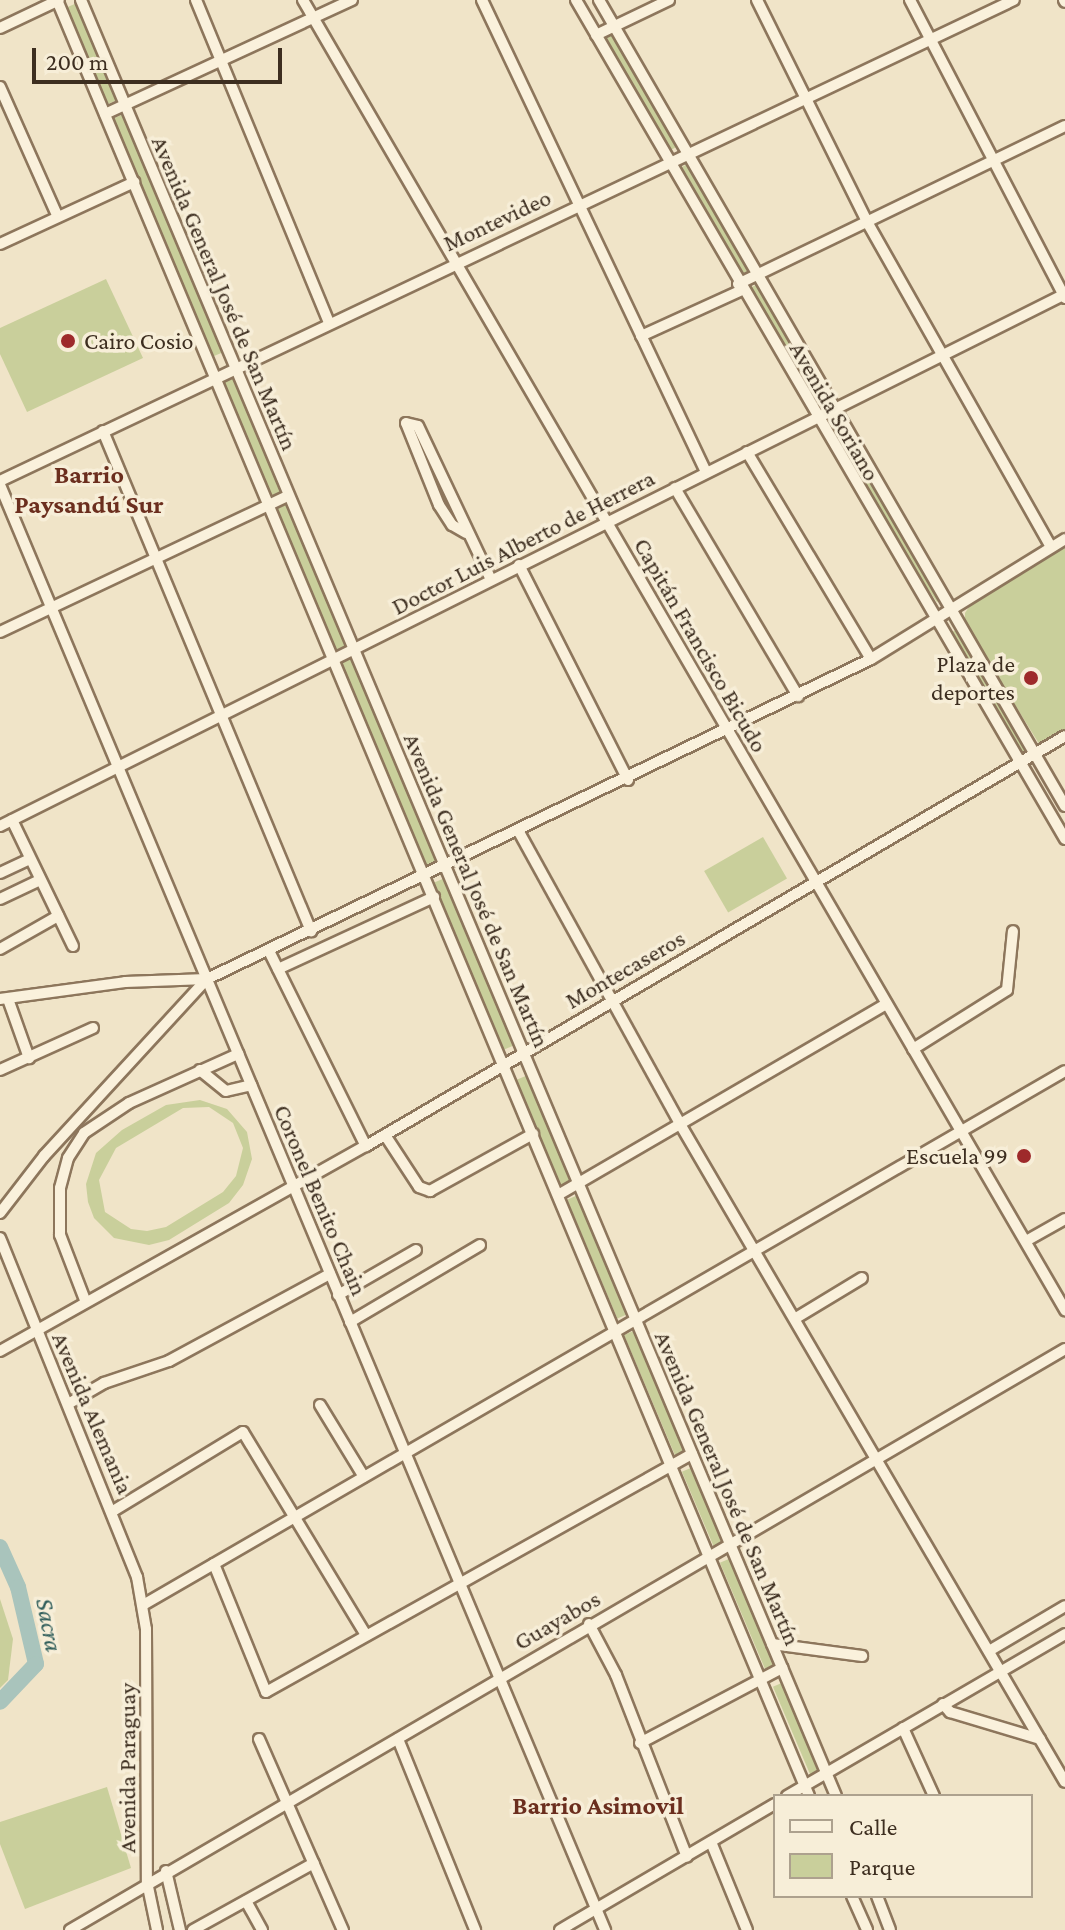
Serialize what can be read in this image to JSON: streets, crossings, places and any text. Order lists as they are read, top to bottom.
{
  "streets": {
    "street": [
      "Montevideo",
      "Avenida General José de San Martín",
      "Avenida Soriano",
      "Doctor Luis Alberto de Herrera",
      "Capitán Francisco Bicudo",
      "Montecaseros",
      "Coronel Benito Chain",
      "Avenida Alemania",
      "Guayabos",
      "Avenida Paraguay"
    ]
  },
  "crossings": [
    ["Montevideo", "Avenida General José de San Martín"],
    ["Montevideo", "Avenida Soriano"],
    ["Montevideo", "Capitán Francisco Bicudo"],
    ["Montevideo", "Coronel Benito Chain"],
    ["Avenida General José de San Martín", "Doctor Luis Alberto de Herrera"],
    ["Avenida General José de San Martín", "Montecaseros"],
    ["Avenida General José de San Martín", "Guayabos"],
    ["Avenida Soriano", "Doctor Luis Alberto de Herrera"],
    ["Avenida Soriano", "Montecaseros"],
    ["Doctor Luis Alberto de Herrera", "Capitán Francisco Bicudo"],
    ["Doctor Luis Alberto de Herrera", "Coronel Benito Chain"],
    ["Capitán Francisco Bicudo", "Montecaseros"],
    ["Montecaseros", "Coronel Benito Chain"],
    ["Montecaseros", "Avenida Alemania"],
    ["Coronel Benito Chain", "Guayabos"],
    ["Avenida Alemania", "Avenida Paraguay"],
    ["Guayabos", "Avenida Paraguay"]
  ],
  "districts": ["Barrio Paysandú Sur", "Barrio Asimovil"],
  "water": ["Sacra"],
  "places": ["Cairo Cosio", "Plaza de deportes", "Escuela 99"],
  "legend": ["Calle", "Parque"],
  "scale_bar": "200 m"
}
